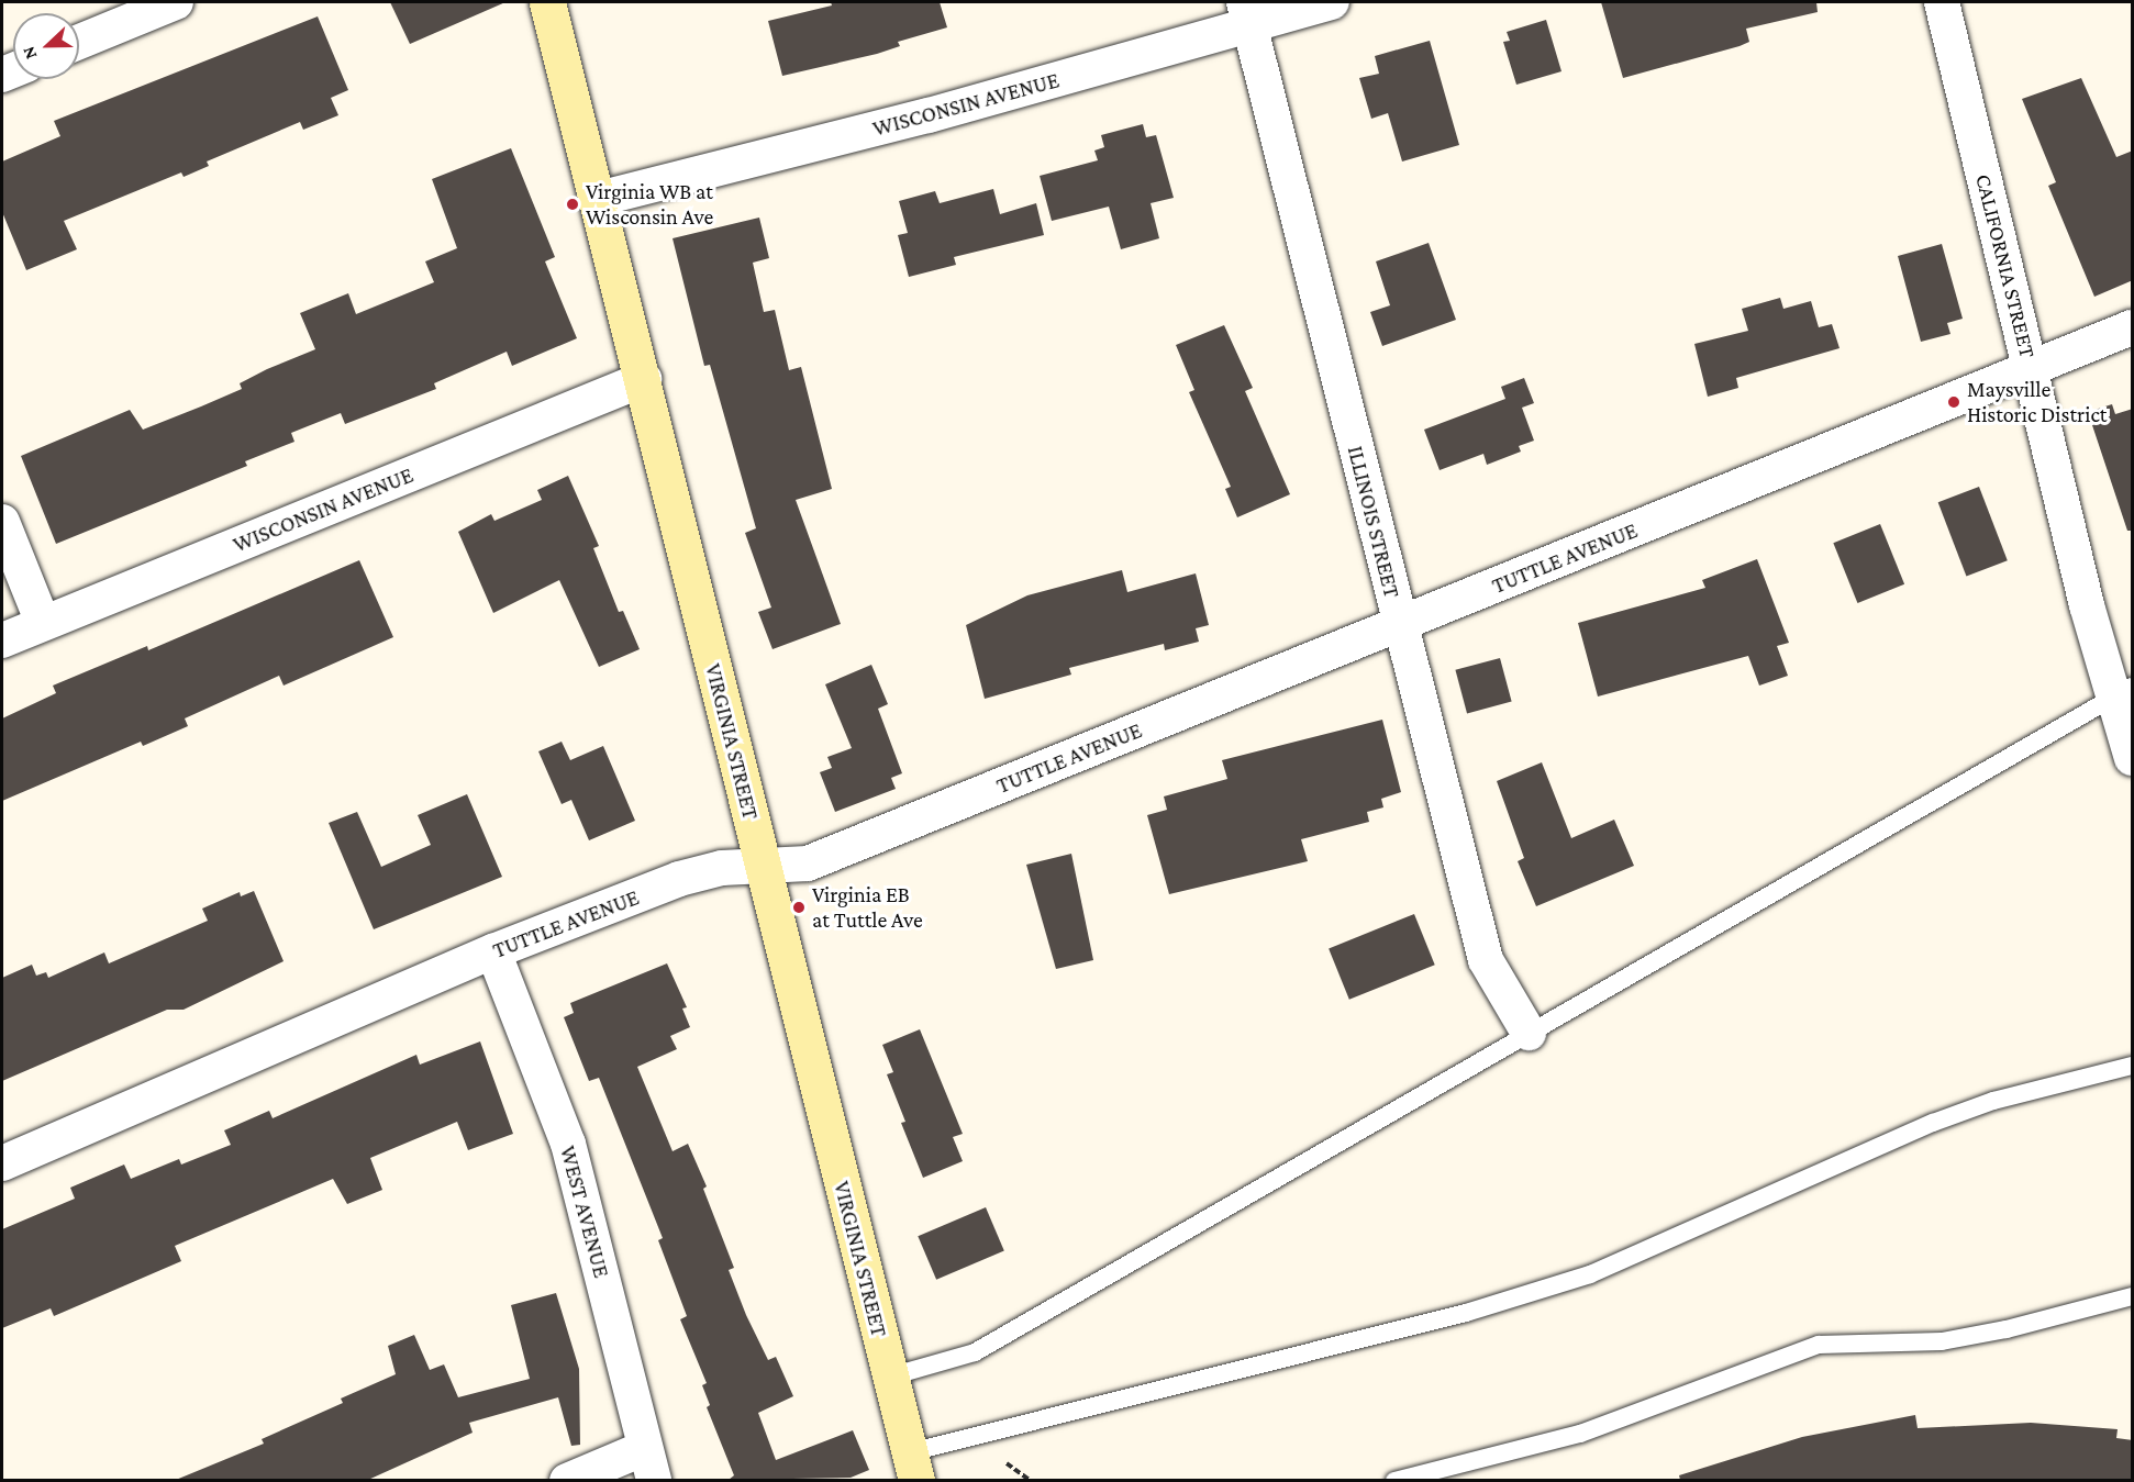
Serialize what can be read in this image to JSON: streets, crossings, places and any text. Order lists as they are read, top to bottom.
{
  "streets": {
    "street": [
      "WISCONSIN AVENUE",
      "CALIFORNIA STREET",
      "ILLINOIS STREET",
      "TUTTLE AVENUE",
      "VIRGINIA STREET",
      "WEST AVENUE"
    ]
  },
  "crossings": [
    ["WISCONSIN AVENUE", "ILLINOIS STREET"],
    ["WISCONSIN AVENUE", "VIRGINIA STREET"],
    ["CALIFORNIA STREET", "TUTTLE AVENUE"],
    ["ILLINOIS STREET", "TUTTLE AVENUE"],
    ["TUTTLE AVENUE", "VIRGINIA STREET"],
    ["TUTTLE AVENUE", "WEST AVENUE"]
  ],
  "places": ["Virginia WB at Wisconsin Ave", "Maysville Historic District", "Virginia EB at Tuttle Ave"],
  "north": "left"
}
